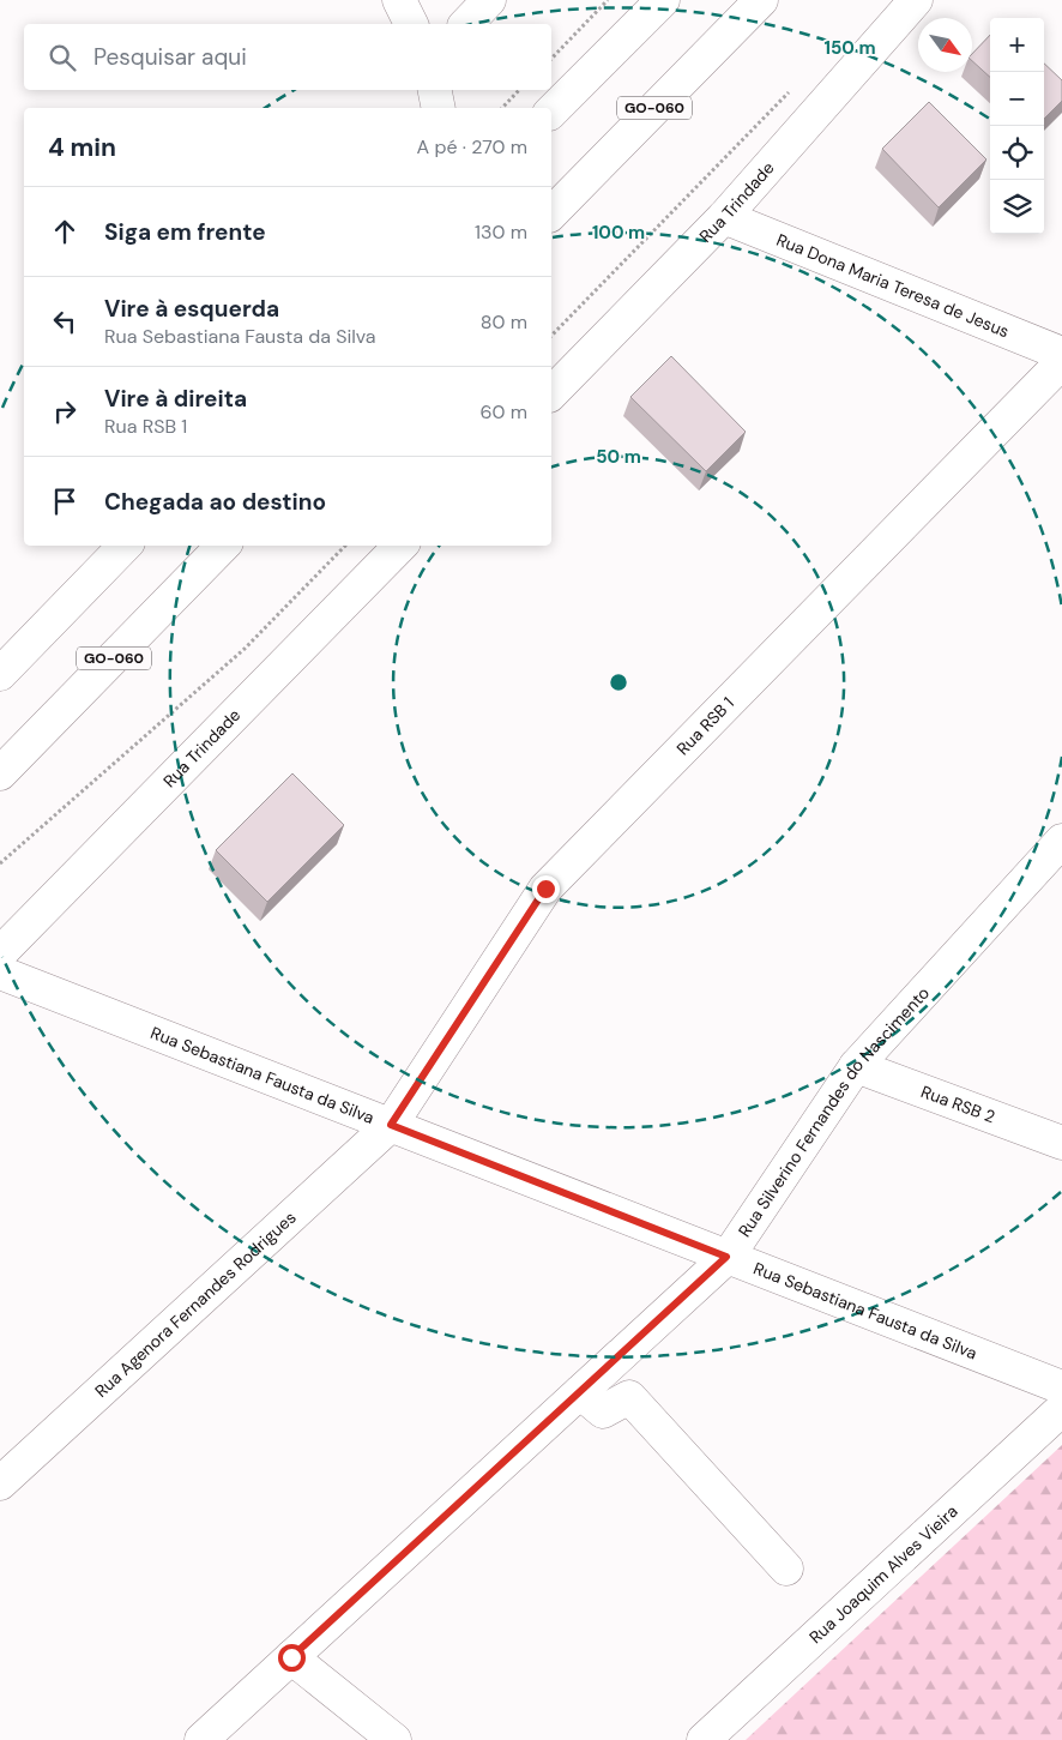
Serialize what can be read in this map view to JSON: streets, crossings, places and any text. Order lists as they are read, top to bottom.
{
  "streets": {
    "street": [
      "GO-060",
      "Rua Trindade",
      "Rua Dona Maria Teresa de Jesus",
      "Rua RSB 1",
      "Rua Sebastiana Fausta da Silva",
      "Rua RSB 2",
      "Rua Silverino Fernandes do Nascimento",
      "Rua Agenora Fernandes Rodrigues",
      "Rua Joaquim Alves Vieira"
    ]
  },
  "crossings": [
    ["Rua Trindade", "Rua Dona Maria Teresa de Jesus"],
    ["Rua RSB 1", "Rua Sebastiana Fausta da Silva"],
    ["Rua RSB 1", "Rua Agenora Fernandes Rodrigues"],
    ["Rua Sebastiana Fausta da Silva", "Rua Silverino Fernandes do Nascimento"],
    ["Rua Sebastiana Fausta da Silva", "Rua Agenora Fernandes Rodrigues"],
    ["Rua RSB 2", "Rua Silverino Fernandes do Nascimento"]
  ],
  "north": "bottom right",
  "page": {
    "map_buttons": ["+", "−"],
    "search": "Pesquisar aqui",
    "heading": ["4 min", "A pé · 270 m"],
    "list": [
      ["Siga em frente", "130 m"],
      ["Vire à esquerda", "Rua Sebastiana Fausta da Silva", "80 m"],
      ["Vire à direita", "Rua RSB 1", "60 m"],
      "Chegada ao destino"
    ]
  },
  "rings": ["150 m", "100 m", "50 m"]
}
